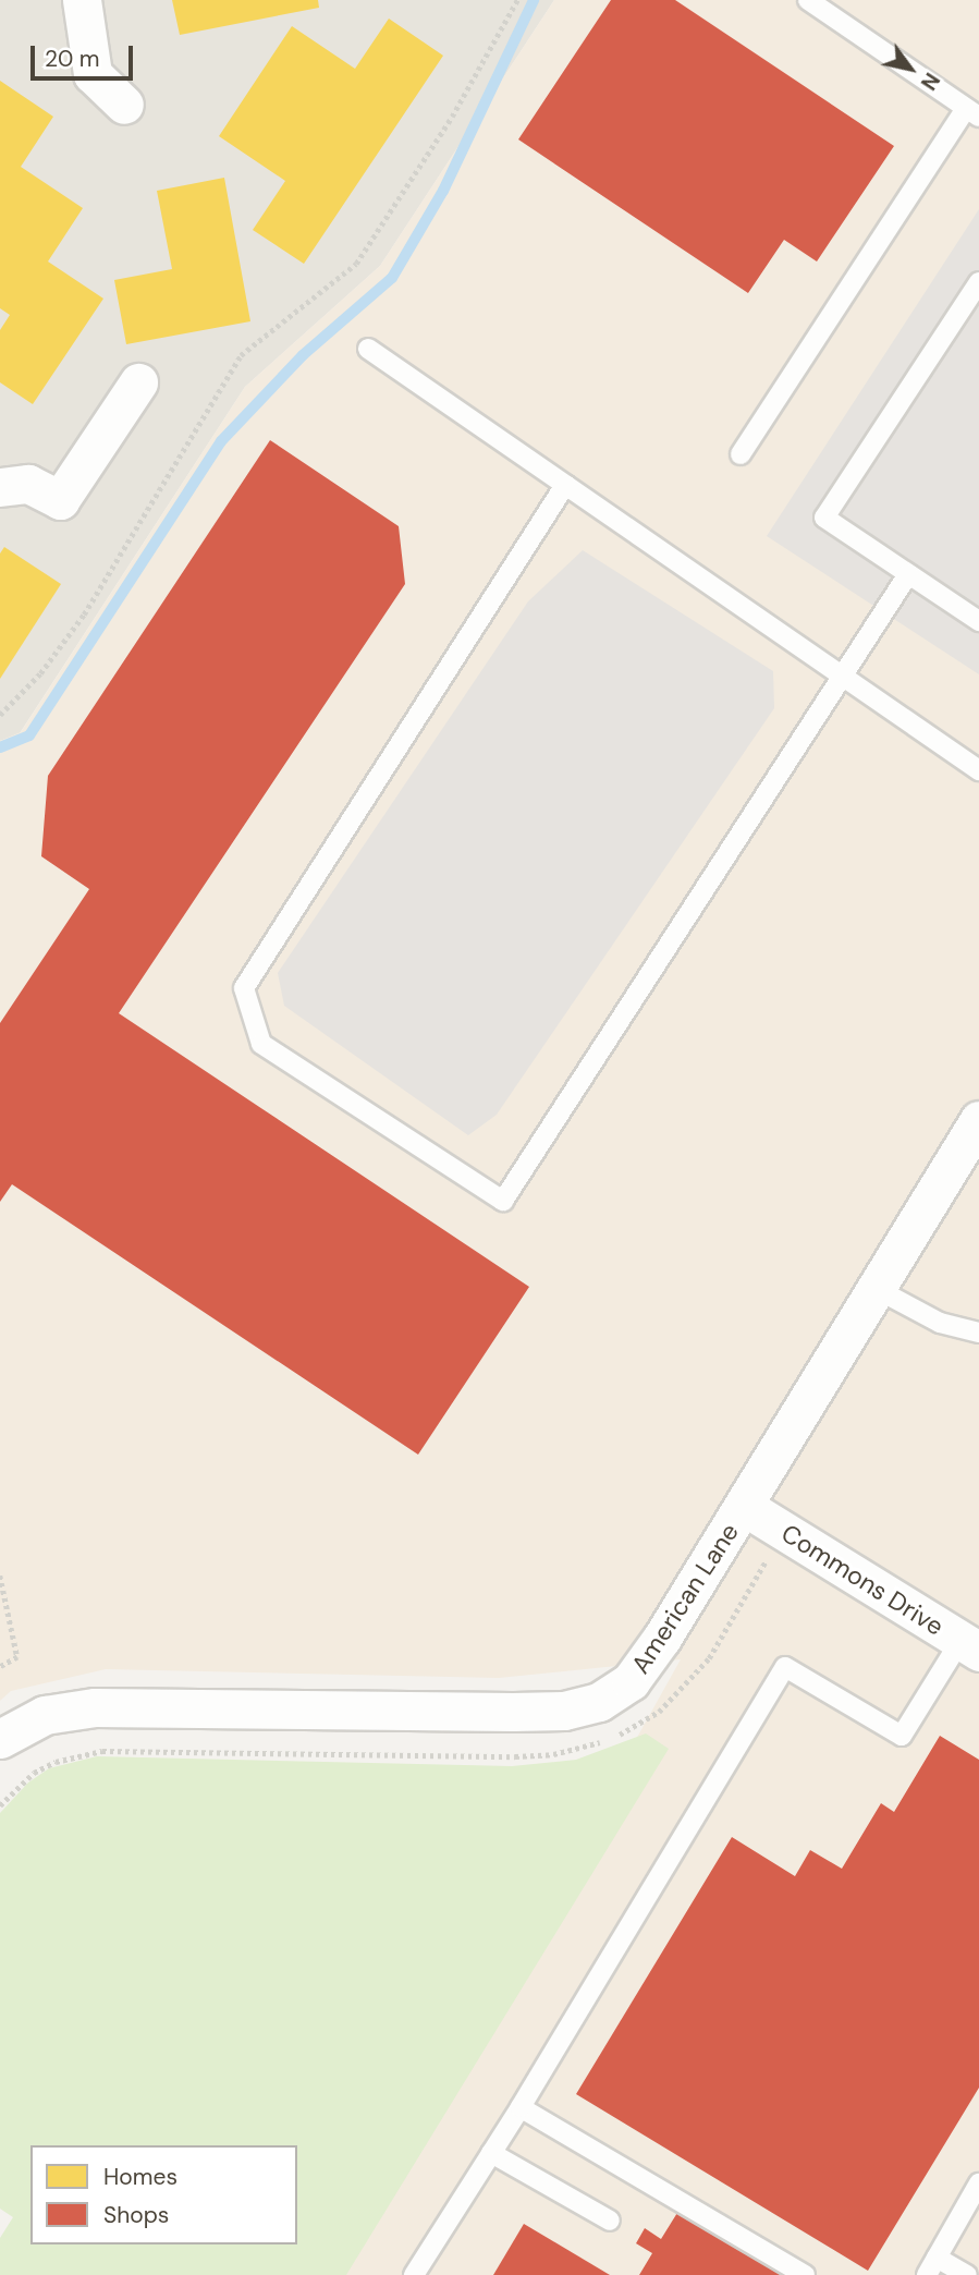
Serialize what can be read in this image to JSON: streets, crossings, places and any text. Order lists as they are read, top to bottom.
{
  "streets": {
    "street": ["Commons Drive", "American Lane"]
  },
  "crossings": [
    ["Commons Drive", "American Lane"]
  ],
  "legend": ["Homes", "Shops"],
  "scale_bar": "20 m",
  "north": "bottom right"
}
